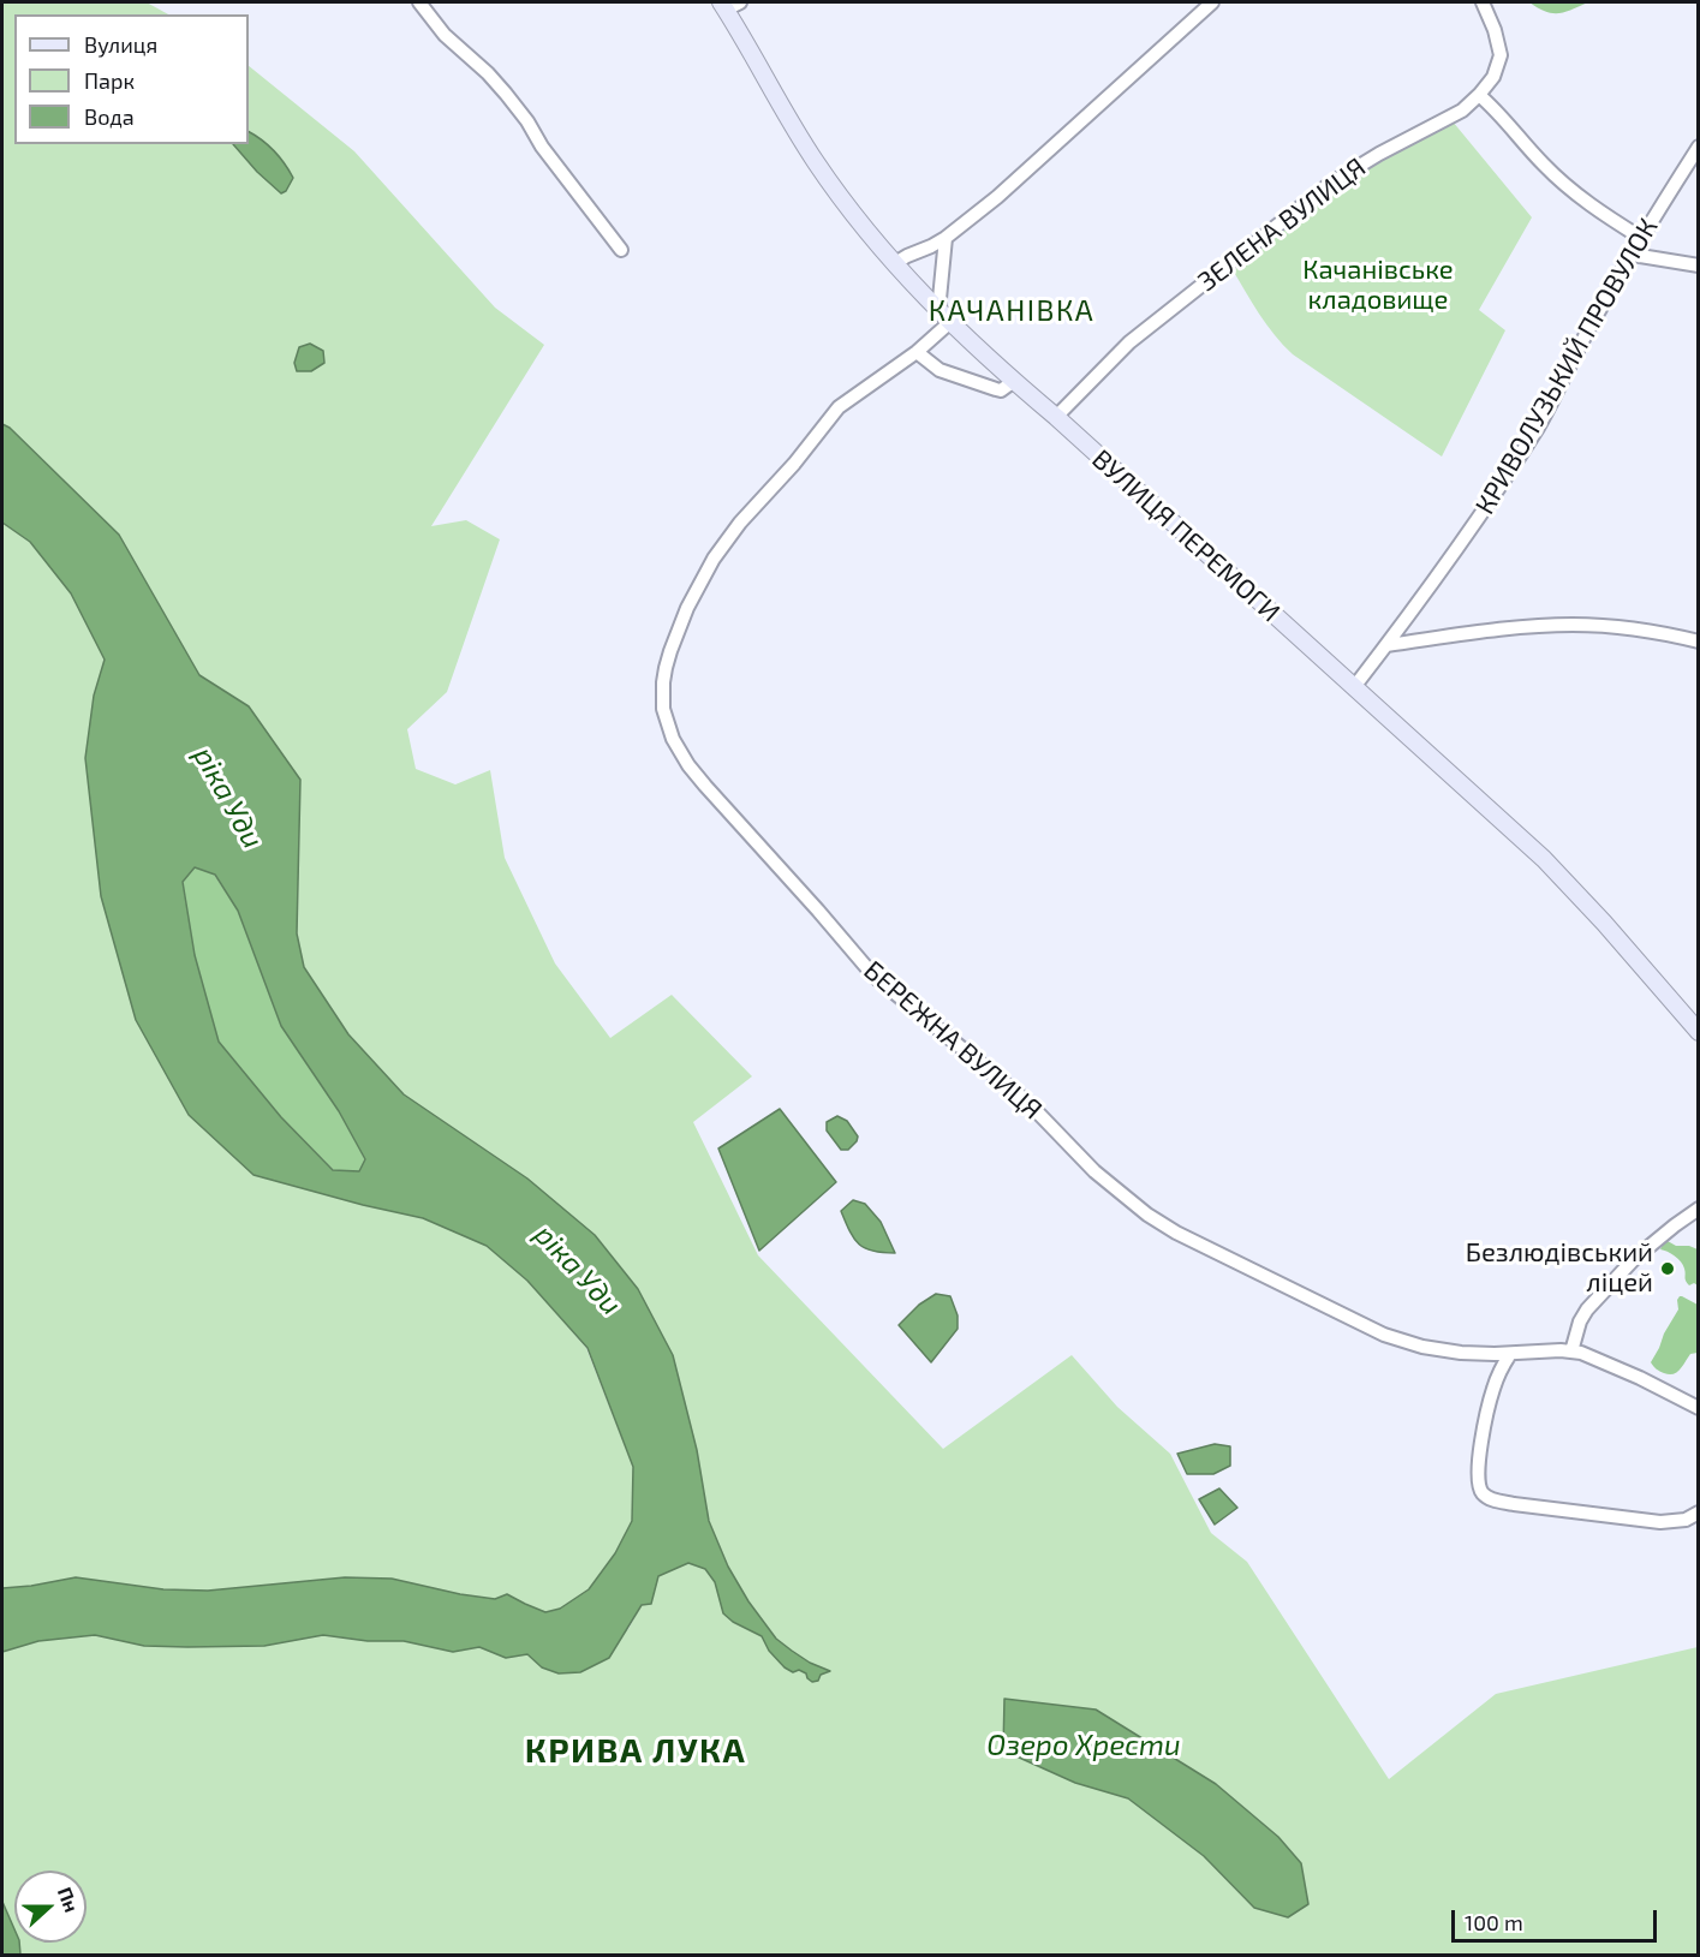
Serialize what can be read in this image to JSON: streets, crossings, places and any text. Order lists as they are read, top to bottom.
{
  "streets": {
    "street": [
      "ЗЕЛЕНА ВУЛИЦЯ",
      "КРИВОЛУЗЬКИЙ ПРОВУЛОК",
      "ВУЛИЦЯ ПЕРЕМОГИ",
      "БЕРЕЖНА ВУЛИЦЯ"
    ]
  },
  "crossings": [
    ["ЗЕЛЕНА ВУЛИЦЯ", "ВУЛИЦЯ ПЕРЕМОГИ"],
    ["КРИВОЛУЗЬКИЙ ПРОВУЛОК", "ВУЛИЦЯ ПЕРЕМОГИ"],
    ["ВУЛИЦЯ ПЕРЕМОГИ", "БЕРЕЖНА ВУЛИЦЯ"]
  ],
  "districts": ["КАЧАНІВКА", "КРИВА ЛУКА"],
  "water": ["ріка Уди", "Озеро Хрести"],
  "parks": ["Качанівське кладовище"],
  "places": ["Безлюдівський ліцей"],
  "legend": ["Вулиця", "Парк", "Вода"],
  "scale_bar": "100 m",
  "north": "right"
}
